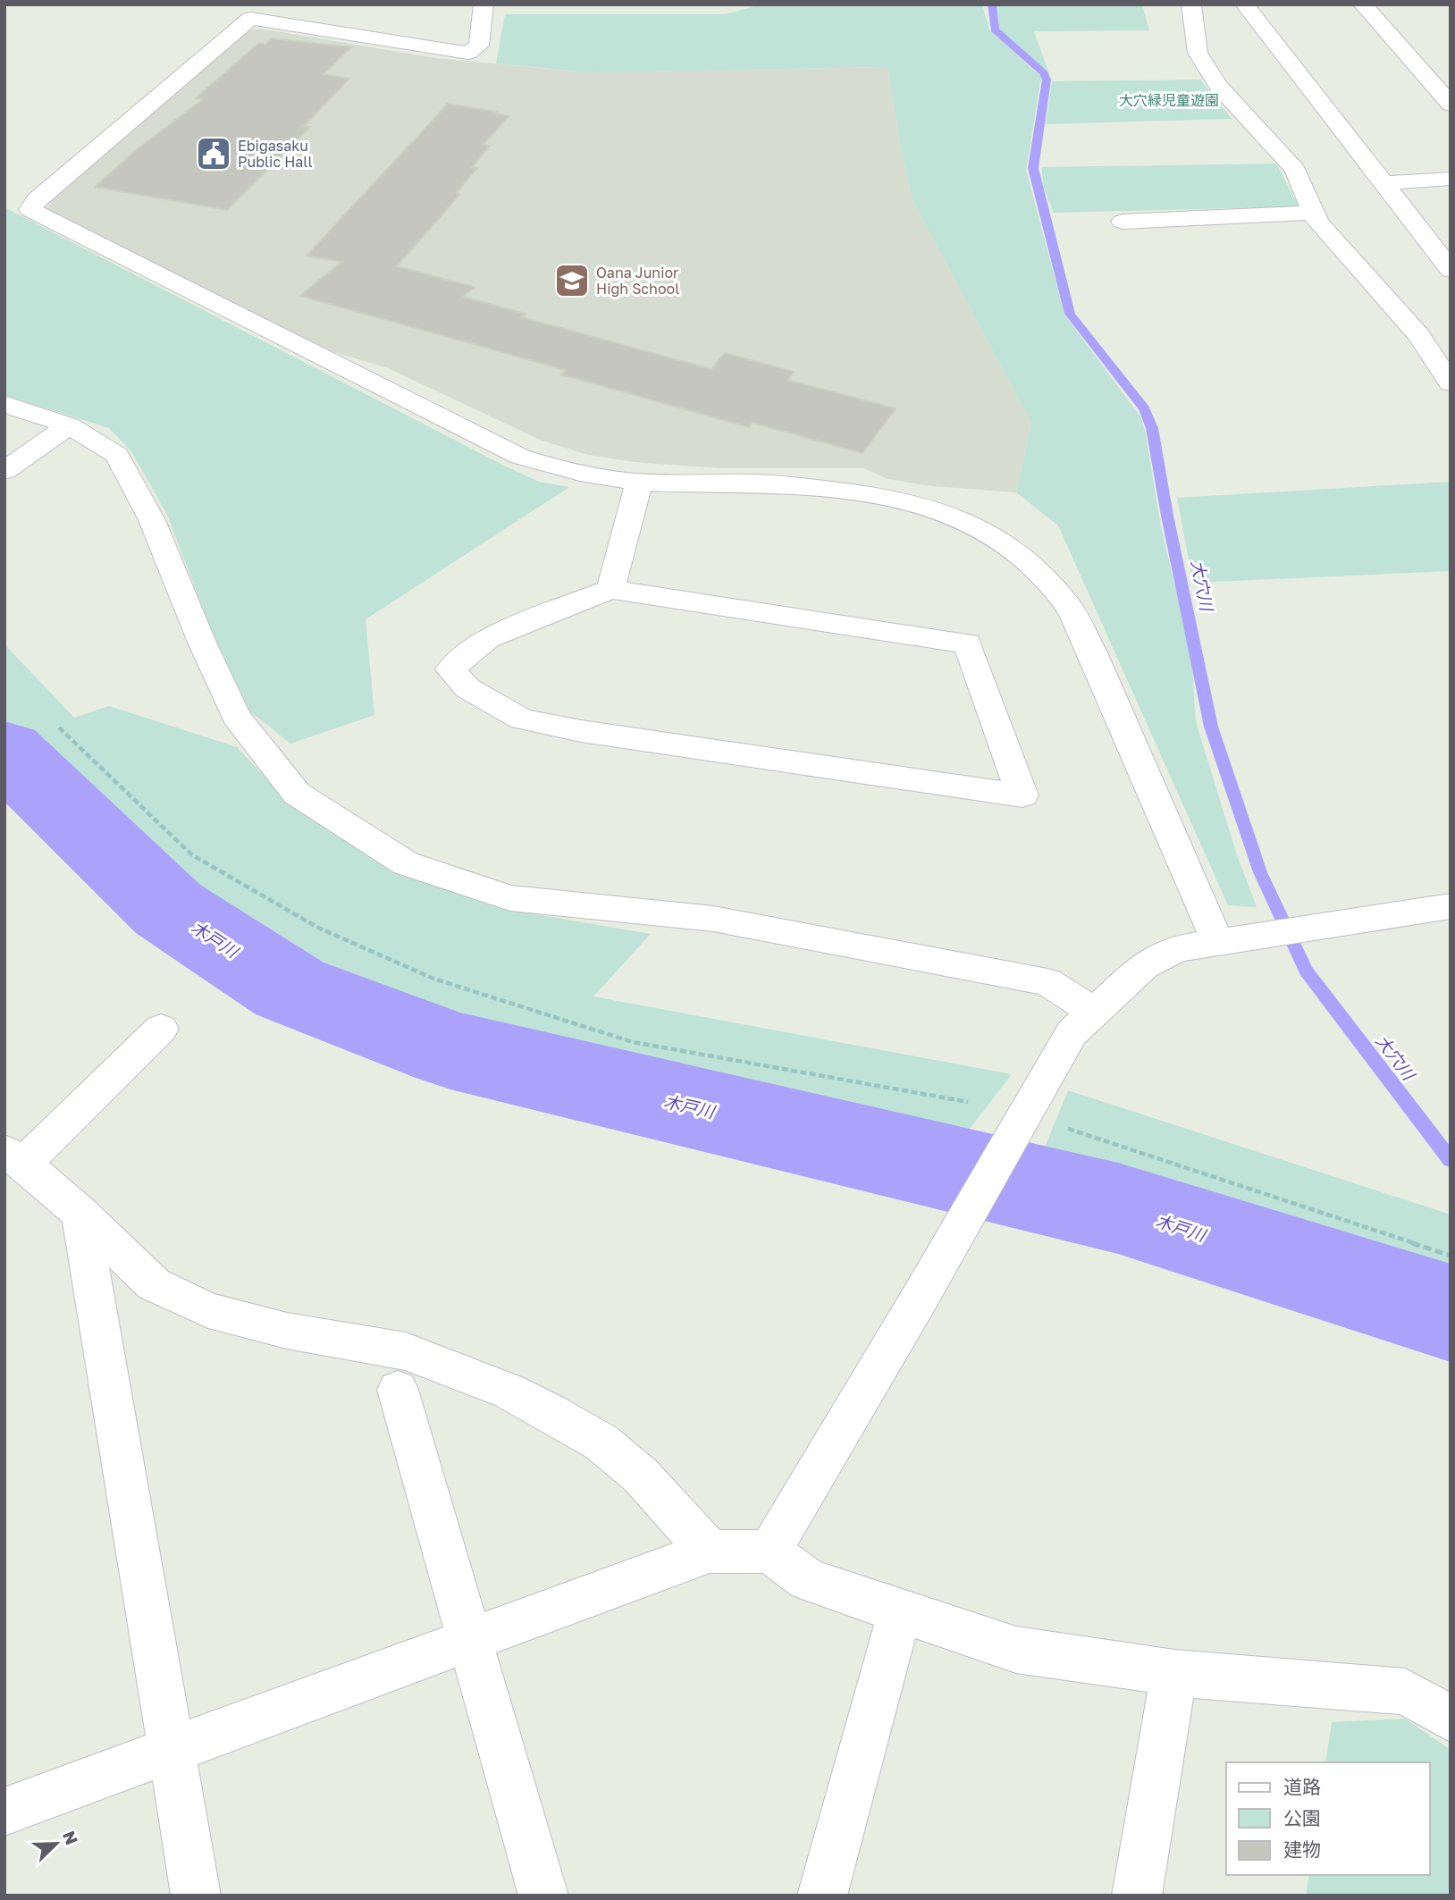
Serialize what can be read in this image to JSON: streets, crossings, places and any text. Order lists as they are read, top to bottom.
{
  "water": ["大穴川", "木戸川"],
  "parks": ["大穴緑児童遊園"],
  "places": {
    "public building": ["Ebigasaku Public Hall"],
    "school or university": ["Oana Junior High School"]
  },
  "legend": ["道路", "公園", "建物"],
  "north": "top right"
}
